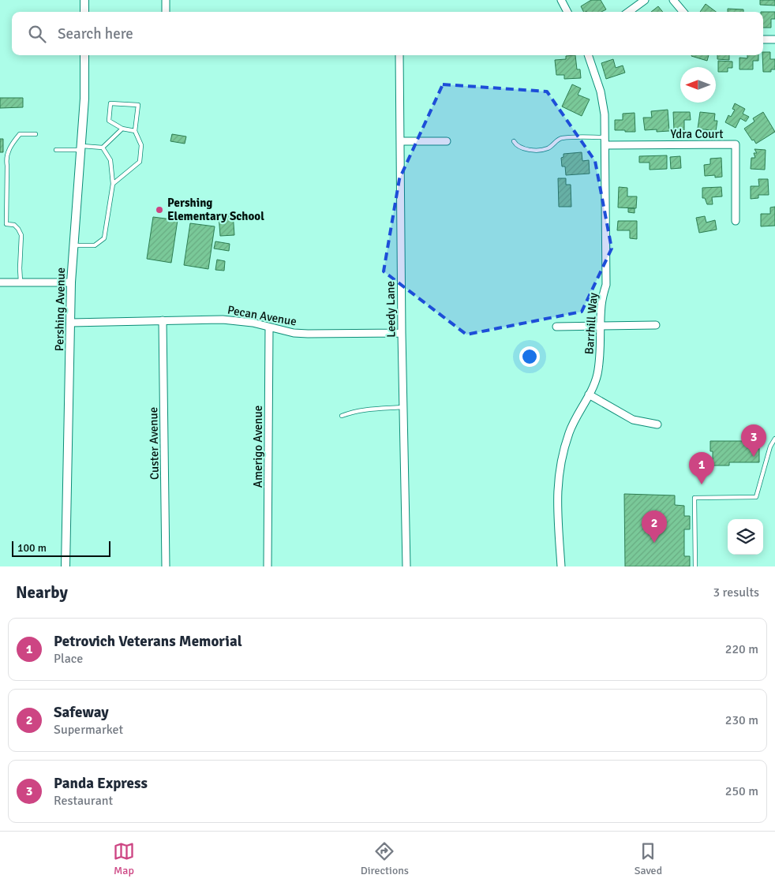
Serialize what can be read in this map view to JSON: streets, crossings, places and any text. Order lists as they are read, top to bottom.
{
  "streets": {
    "street": [
      "Ydra Court",
      "Pershing Avenue",
      "Leedy Lane",
      "Pecan Avenue",
      "Barrhill Way",
      "Custer Avenue",
      "Amerigo Avenue"
    ]
  },
  "crossings": [
    ["Ydra Court", "Barrhill Way"],
    ["Pershing Avenue", "Pecan Avenue"],
    ["Leedy Lane", "Pecan Avenue"],
    ["Pecan Avenue", "Custer Avenue"],
    ["Pecan Avenue", "Amerigo Avenue"]
  ],
  "places": ["Pershing Elementary School"],
  "scale_bar": "100 m",
  "north": "left",
  "page": {
    "search": "Search here",
    "pins": ["3", "1", "2"],
    "scale": "100 m",
    "heading": ["Nearby", "3 results"],
    "list": [
      {
        "mark": "1",
        "name": "Petrovich Veterans Memorial",
        "note": "Place",
        "value": "220 m"
      },
      {
        "mark": "2",
        "name": "Safeway",
        "note": "Supermarket",
        "value": "230 m"
      },
      {
        "mark": "3",
        "name": "Panda Express",
        "note": "Restaurant",
        "value": "250 m"
      }
    ],
    "nav": ["Map", "Directions", "Saved"]
  }
}
